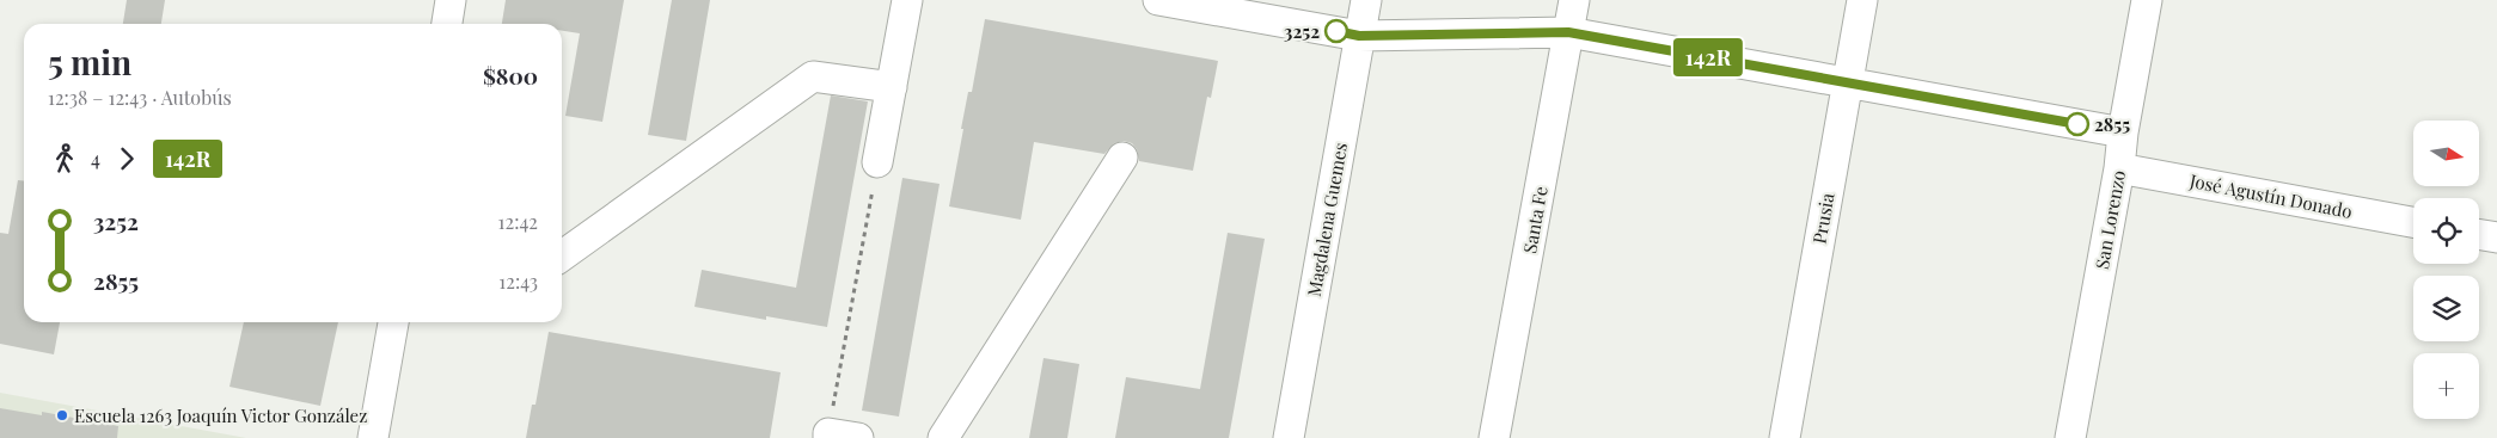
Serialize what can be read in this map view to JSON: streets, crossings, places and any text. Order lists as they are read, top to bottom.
{
  "streets": {
    "street": [
      "José Agustín Donado",
      "Prusia",
      "Magdalena Guemes",
      "Santa Fe",
      "San Lorenzo"
    ]
  },
  "crossings": [
    ["José Agustín Donado", "San Lorenzo"]
  ],
  "places": ["3252", "2855", "Escuela 1263 Joaquín Victor González"],
  "lines": ["bus line 142R"],
  "north": "right",
  "page": {
    "on_map": "142R",
    "heading": ["5 min", "12:38 – 12:43 · Autobús", "$800"],
    "map_buttons": "+",
    "legs": ["4", "142R"],
    "list": [
      {
        "name": "3252",
        "value": "12:42"
      },
      {
        "name": "2855",
        "value": "12:43"
      }
    ]
  }
}
